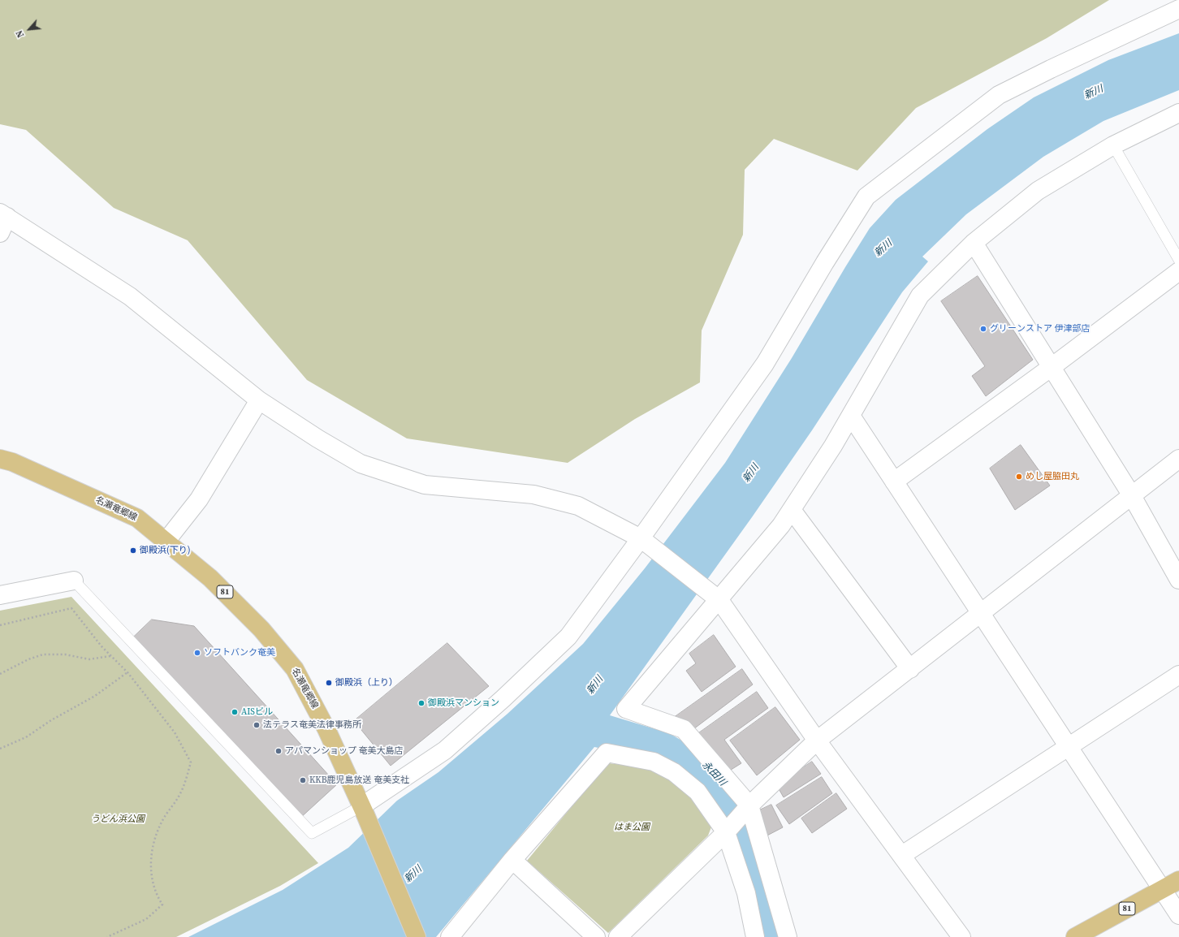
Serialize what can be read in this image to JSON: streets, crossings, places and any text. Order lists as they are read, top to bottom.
{
  "streets": {
    "main road": ["名瀬竜郷線", "81"]
  },
  "water": ["新川", "永田川"],
  "parks": ["うどん浜公園", "はま公園"],
  "places": [
    "グリーンストア 伊津部店",
    "めし屋脇田丸",
    "御殿浜(下り)",
    "ソフトバンク奄美",
    "御殿浜（上り）",
    "御殿浜マンション",
    "AISビル",
    "法テラス奄美法律事務所",
    "アパマンショップ 奄美大島店",
    "KKB鹿児島放送 奄美支社"
  ],
  "north": "bottom left"
}
